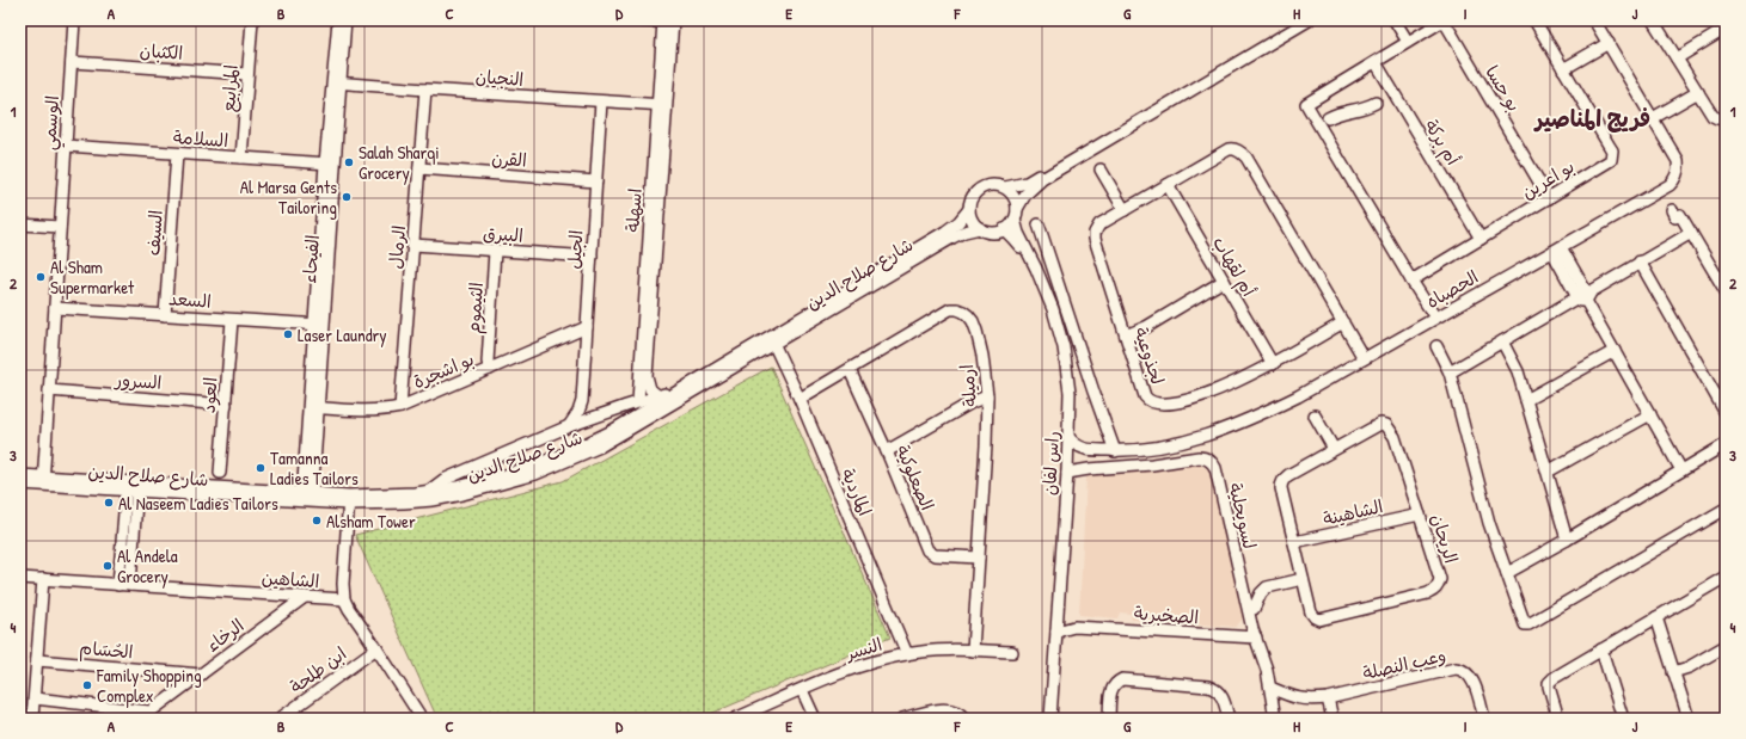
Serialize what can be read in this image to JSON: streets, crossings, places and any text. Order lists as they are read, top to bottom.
{
  "streets": {
    "street": [
      "الكثبان",
      "النجيان",
      "المرابيع",
      "بو حسا",
      "الوسمي",
      "السلامة",
      "أم بركة",
      "القرن",
      "بو اعرين",
      "اسهلة",
      "السيف",
      "البيرق",
      "الرمال",
      "الجيل",
      "الفيحاء",
      "أم لقهاب",
      "شارع صلاح الدين",
      "الحصباه",
      "السعد",
      "الثيموم",
      "لجذوعية",
      "بو اشجرة",
      "السرور",
      "ارميلة",
      "العود",
      "راس لفان",
      "الصعلوكية",
      "الماردية",
      "الشاهينة",
      "لسويحلية",
      "الريحان",
      "الشاهين",
      "الصخبرية",
      "الرخاء",
      "النسر",
      "الحُسَام",
      "وعب النصلة",
      "ابن طلحة"
    ]
  },
  "crossings": [
    ["الكثبان", "المرابيع"],
    ["الكثبان", "الوسمي"],
    ["النجيان", "اسهلة"],
    ["النجيان", "الرمال"],
    ["النجيان", "الجيل"],
    ["النجيان", "الفيحاء"],
    ["المرابيع", "السلامة"],
    ["بو حسا", "بو اعرين"],
    ["الوسمي", "السلامة"],
    ["الوسمي", "شارع صلاح الدين"],
    ["الوسمي", "السعد"],
    ["الوسمي", "السرور"],
    ["السلامة", "السيف"],
    ["السلامة", "الفيحاء"],
    ["أم بركة", "بو اعرين"],
    ["القرن", "الرمال"],
    ["القرن", "الجيل"],
    ["اسهلة", "شارع صلاح الدين"],
    ["السيف", "السعد"],
    ["البيرق", "الرمال"],
    ["البيرق", "الجيل"],
    ["البيرق", "الثيموم"],
    ["الرمال", "بو اشجرة"],
    ["الجيل", "شارع صلاح الدين"],
    ["الجيل", "بو اشجرة"],
    ["الفيحاء", "شارع صلاح الدين"],
    ["الفيحاء", "السعد"],
    ["الفيحاء", "بو اشجرة"],
    ["أم لقهاب", "لجذوعية"],
    ["شارع صلاح الدين", "راس لفان"],
    ["شارع صلاح الدين", "الماردية"],
    ["شارع صلاح الدين", "الشاهين"],
    ["الحصباه", "لجذوعية"],
    ["الحصباه", "راس لفان"],
    ["السعد", "العود"],
    ["الثيموم", "بو اشجرة"],
    ["السرور", "العود"],
    ["ارميلة", "الصعلوكية"],
    ["ارميلة", "الماردية"],
    ["ارميلة", "النسر"],
    ["راس لفان", "لسويحلية"],
    ["راس لفان", "الصخبرية"],
    ["الماردية", "النسر"],
    ["الشاهينة", "الريحان"],
    ["لسويحلية", "الصخبرية"],
    ["لسويحلية", "وعب النصلة"],
    ["الشاهين", "الرخاء"],
    ["الرخاء", "الحُسَام"]
  ],
  "districts": ["فريج المناصير"],
  "places": [
    "Salah Sharqi Grocery",
    "Al Marsa Gents Tailoring",
    "Al Sham Supermarket",
    "Laser Laundry",
    "Tamanna Ladies Tailors",
    "Al Naseem Ladies Tailors",
    "Alsham Tower",
    "Al Andela Grocery",
    "Family Shopping Complex"
  ],
  "grid": {
    "columns": [
      "A",
      "B",
      "C",
      "D",
      "E",
      "F",
      "G",
      "H",
      "I",
      "J"
    ],
    "rows": [
      "1",
      "2",
      "3",
      "4"
    ]
  }
}
